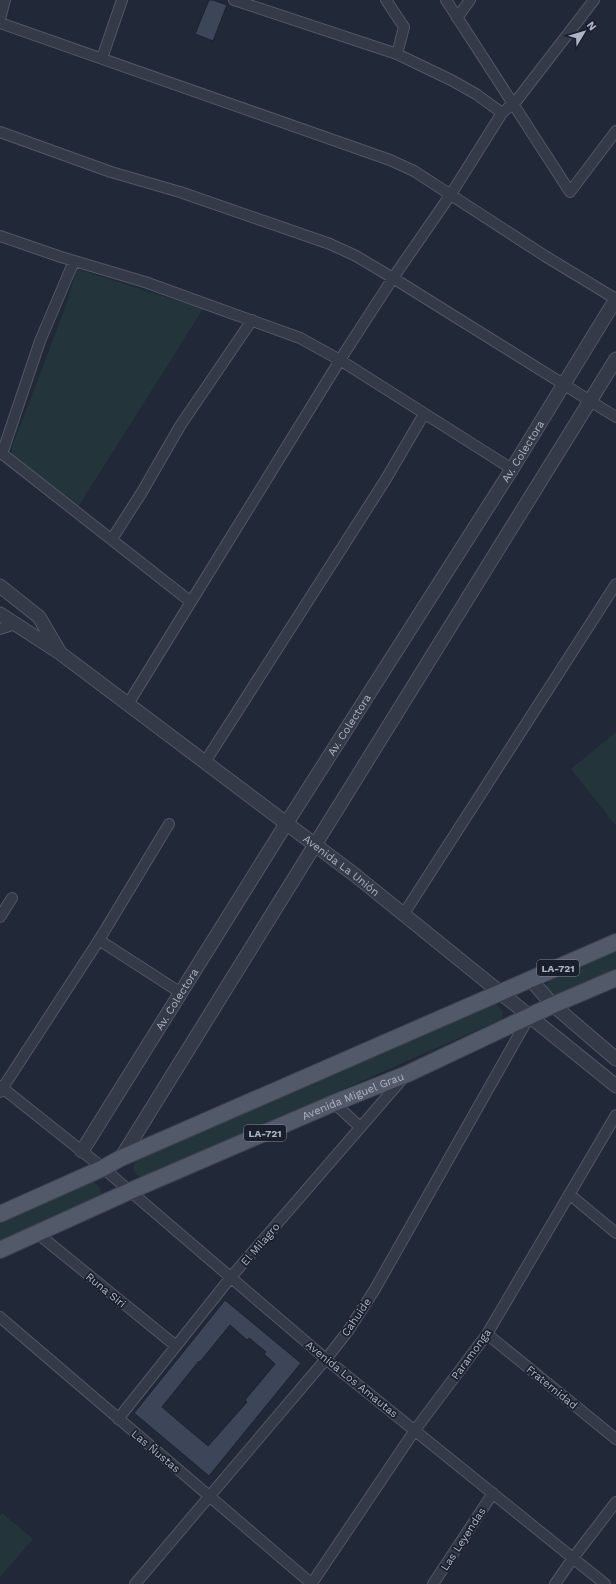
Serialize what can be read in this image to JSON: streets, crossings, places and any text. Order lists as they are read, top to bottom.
{
  "streets": {
    "main road": ["LA-721", "Avenida Miguel Grau"],
    "street": [
      "Av. Colectora",
      "Avenida La Unión",
      "El Milagro",
      "Runa Siri",
      "Cahuide",
      "Paramonga",
      "Avenida Los Amautas",
      "Fraternidad",
      "Las Ñustas",
      "Las Leyendas"
    ]
  },
  "crossings": [
    ["Av. Colectora", "Avenida La Unión"],
    ["Av. Colectora", "Avenida Los Amautas"],
    ["Avenida La Unión", "LA-721"],
    ["Avenida La Unión", "Avenida Miguel Grau"],
    ["Avenida La Unión", "Cahuide"],
    ["LA-721", "Avenida Los Amautas"],
    ["Avenida Miguel Grau", "El Milagro"],
    ["Avenida Miguel Grau", "Runa Siri"],
    ["Avenida Miguel Grau", "Cahuide"],
    ["Avenida Miguel Grau", "Avenida Los Amautas"],
    ["El Milagro", "Runa Siri"],
    ["El Milagro", "Avenida Los Amautas"],
    ["El Milagro", "Las Ñustas"],
    ["Cahuide", "Avenida Los Amautas"],
    ["Cahuide", "Las Ñustas"],
    ["Paramonga", "Avenida Los Amautas"],
    ["Paramonga", "Fraternidad"],
    ["Paramonga", "Las Ñustas"],
    ["Avenida Los Amautas", "Las Leyendas"]
  ],
  "north": "top right"
}
